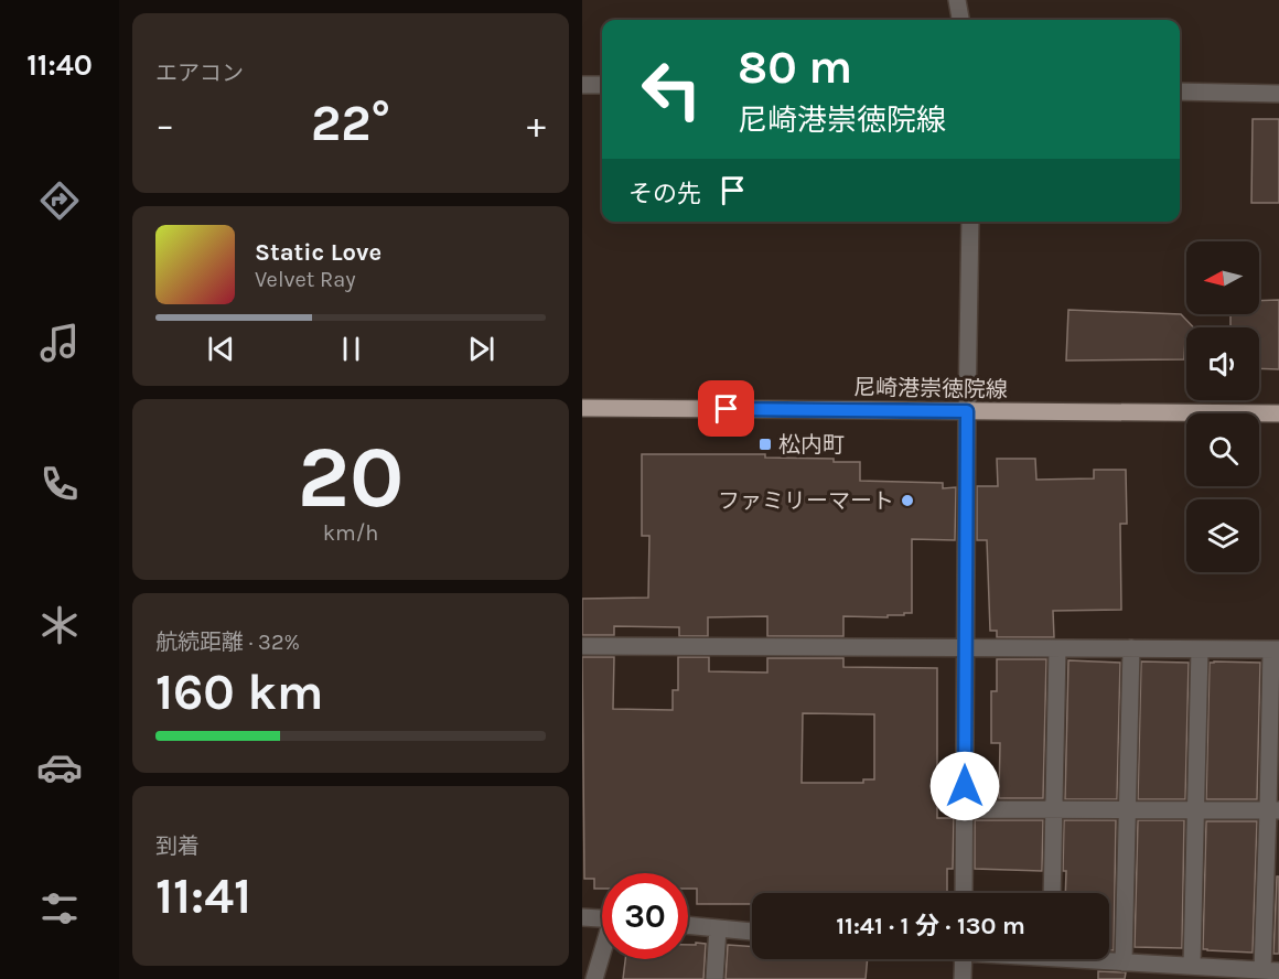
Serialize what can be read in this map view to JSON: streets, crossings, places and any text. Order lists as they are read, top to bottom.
{
  "streets": {
    "main road": ["尼崎港崇徳院線"]
  },
  "places": {
    "transit": ["松内町"],
    "other": ["ファミリーマート"]
  },
  "north": "left",
  "page": {
    "tabs": "11:40",
    "tile": [
      "エアコン",
      ["20", "km/h"],
      ["航続距離 · 32%", "160 km"],
      ["到着", "11:41"]
    ],
    "turn": ["80 m", "尼崎港崇徳院線"],
    "heat": ["−", "22°", "+"],
    "then": "その先",
    "song": ["Static Love", "Velvet Ray"],
    "limit": "30",
    "trip": "11:41 · 1 分 · 130 m"
  }
}
